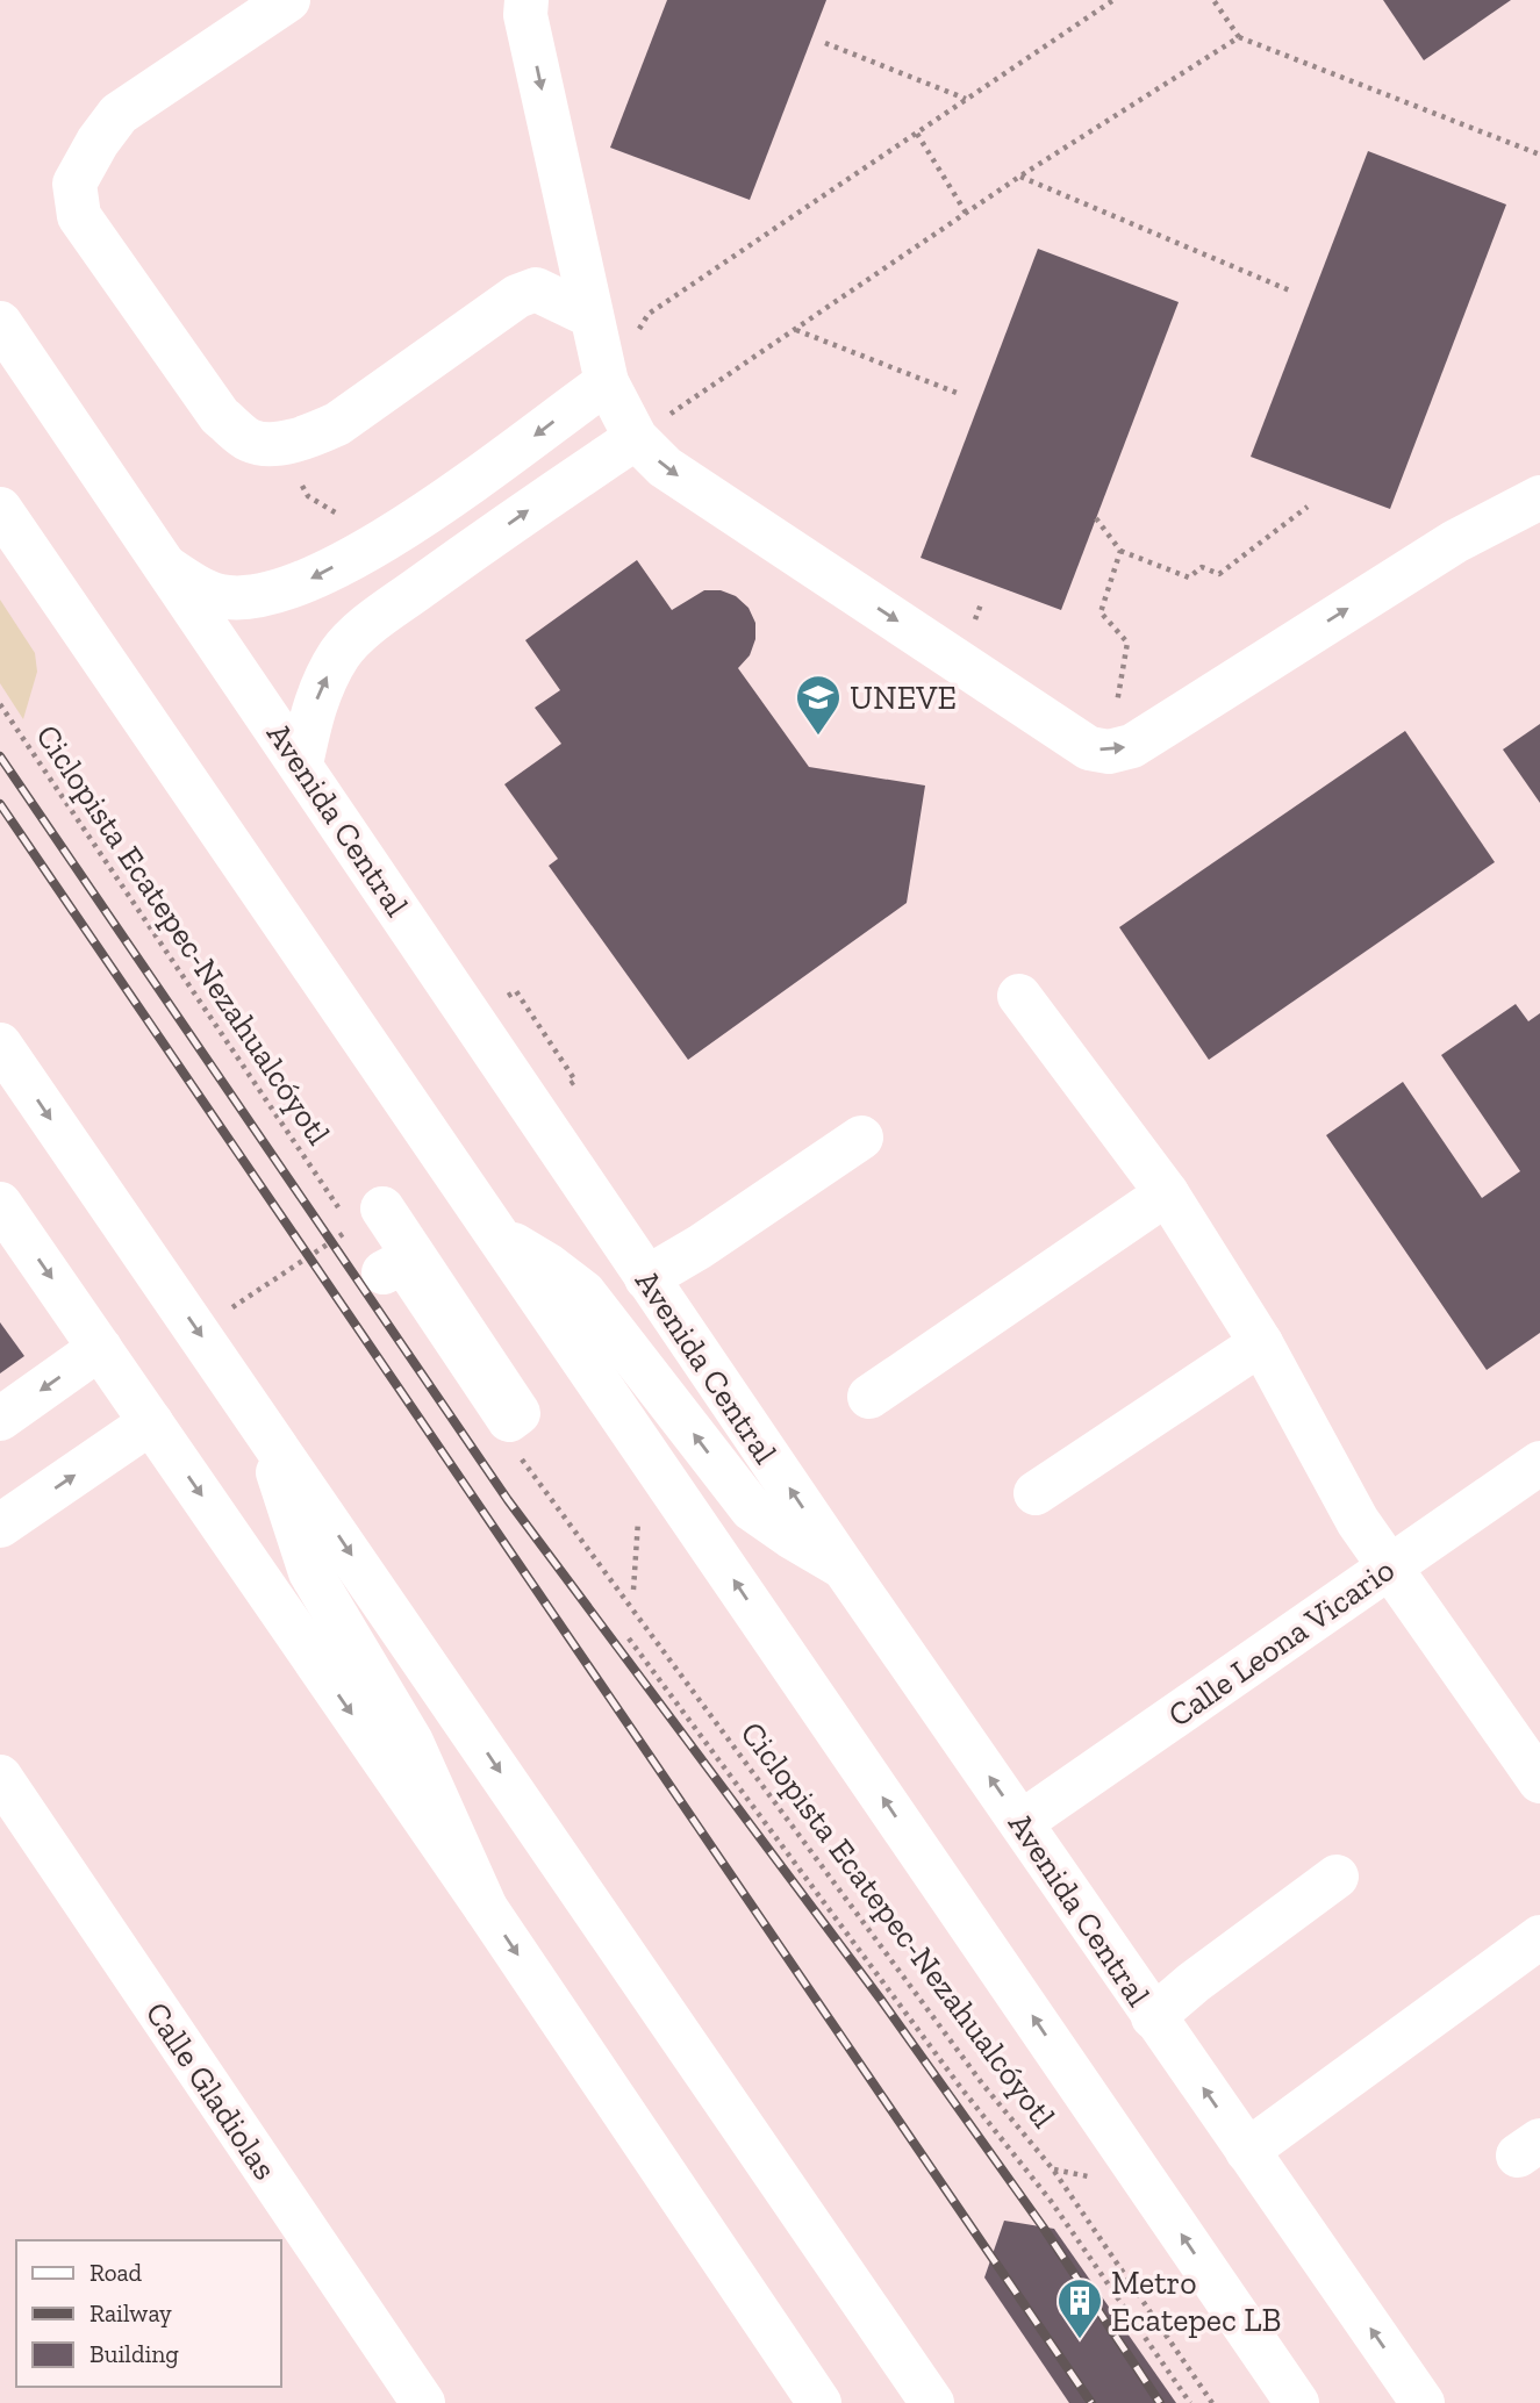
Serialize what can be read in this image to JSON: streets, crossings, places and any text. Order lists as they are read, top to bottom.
{
  "streets": {
    "main road": ["Avenida Central", "Calle Leona Vicario", "Calle Gladiolas"],
    "path": ["Ciclopista Ecatepec-Nezahualcóyotl"]
  },
  "crossings": [
    ["Avenida Central", "Calle Leona Vicario"]
  ],
  "places": {
    "school or university": ["UNEVE"],
    "building": ["Metro Ecatepec LB"]
  },
  "legend": ["Road", "Railway", "Building"]
}
